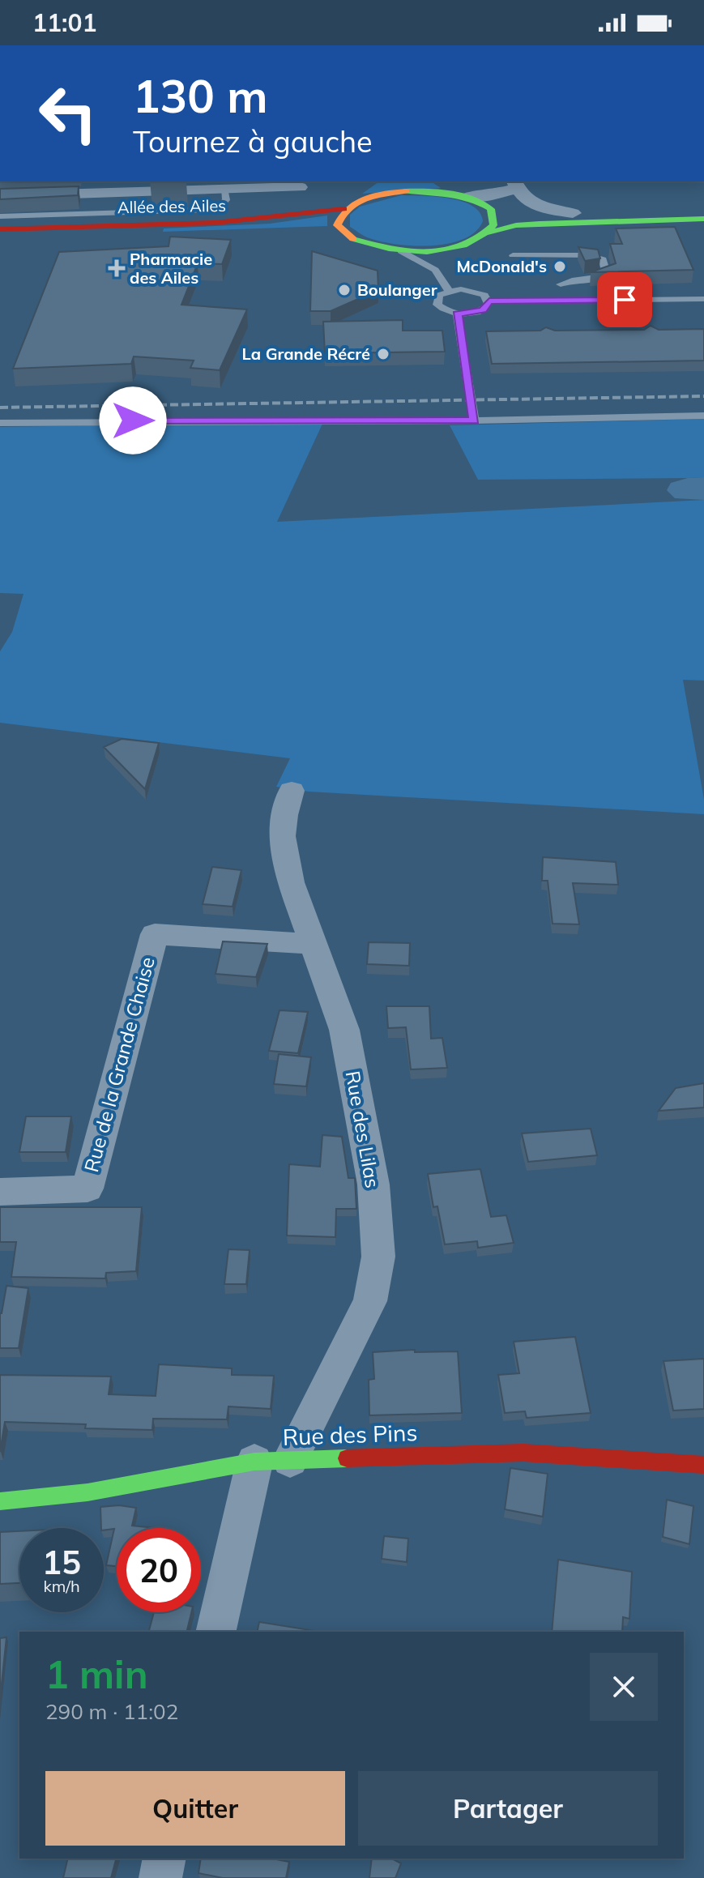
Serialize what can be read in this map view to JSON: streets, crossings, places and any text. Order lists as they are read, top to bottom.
{
  "streets": {
    "main road": ["Allée des Ailes", "Rue des Pins"],
    "street": ["Rue de la Grande Chaise", "Rue des Lilas"]
  },
  "crossings": [
    ["Rue de la Grande Chaise", "Rue des Lilas"],
    ["Rue des Lilas", "Rue des Pins"]
  ],
  "places": {
    "other": ["McDonald's", "Boulanger", "La Grande Récré"],
    "health": ["Pharmacie des Ailes"]
  },
  "page": {
    "status": "11:01",
    "turn": ["130 m", "Tournez à gauche"],
    "speed": "15 km/h",
    "limit": "20",
    "heading": ["1 min", "290 m · 11:02"],
    "buttons": ["Quitter", "Partager"]
  }
}
